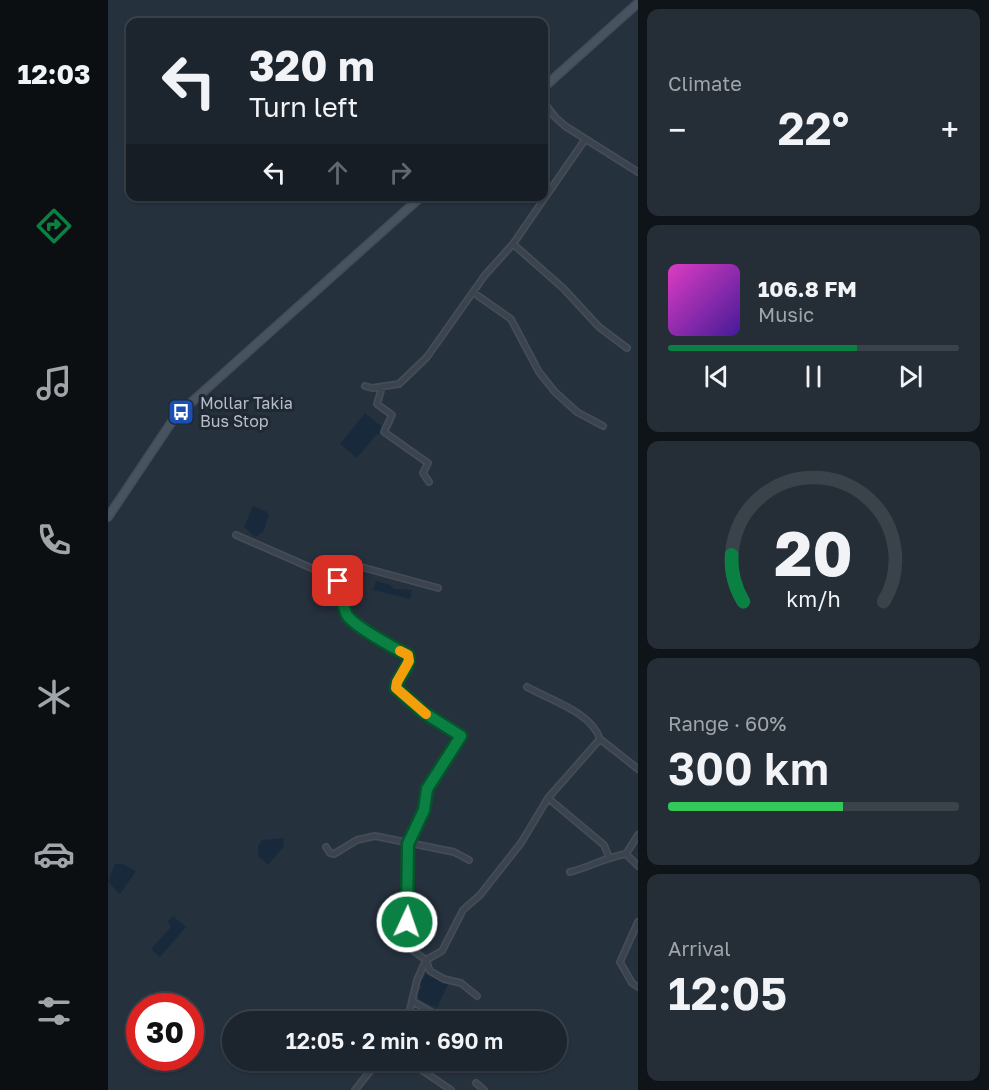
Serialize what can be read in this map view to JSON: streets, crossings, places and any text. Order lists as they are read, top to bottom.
{
  "places": {
    "bus stop": ["Mollar Takia Bus Stop"]
  },
  "page": {
    "tabs": "12:03",
    "tile": [
      "Climate",
      ["Range · 60%", "300 km"],
      ["Arrival", "12:05"]
    ],
    "turn": ["320 m", "Turn left"],
    "heat": ["−", "22°", "+"],
    "song": ["106.8 FM", "Music"],
    "limit": "30",
    "trip": "12:05 · 2 min · 690 m",
    "gauge": ["20", "km/h"]
  }
}
